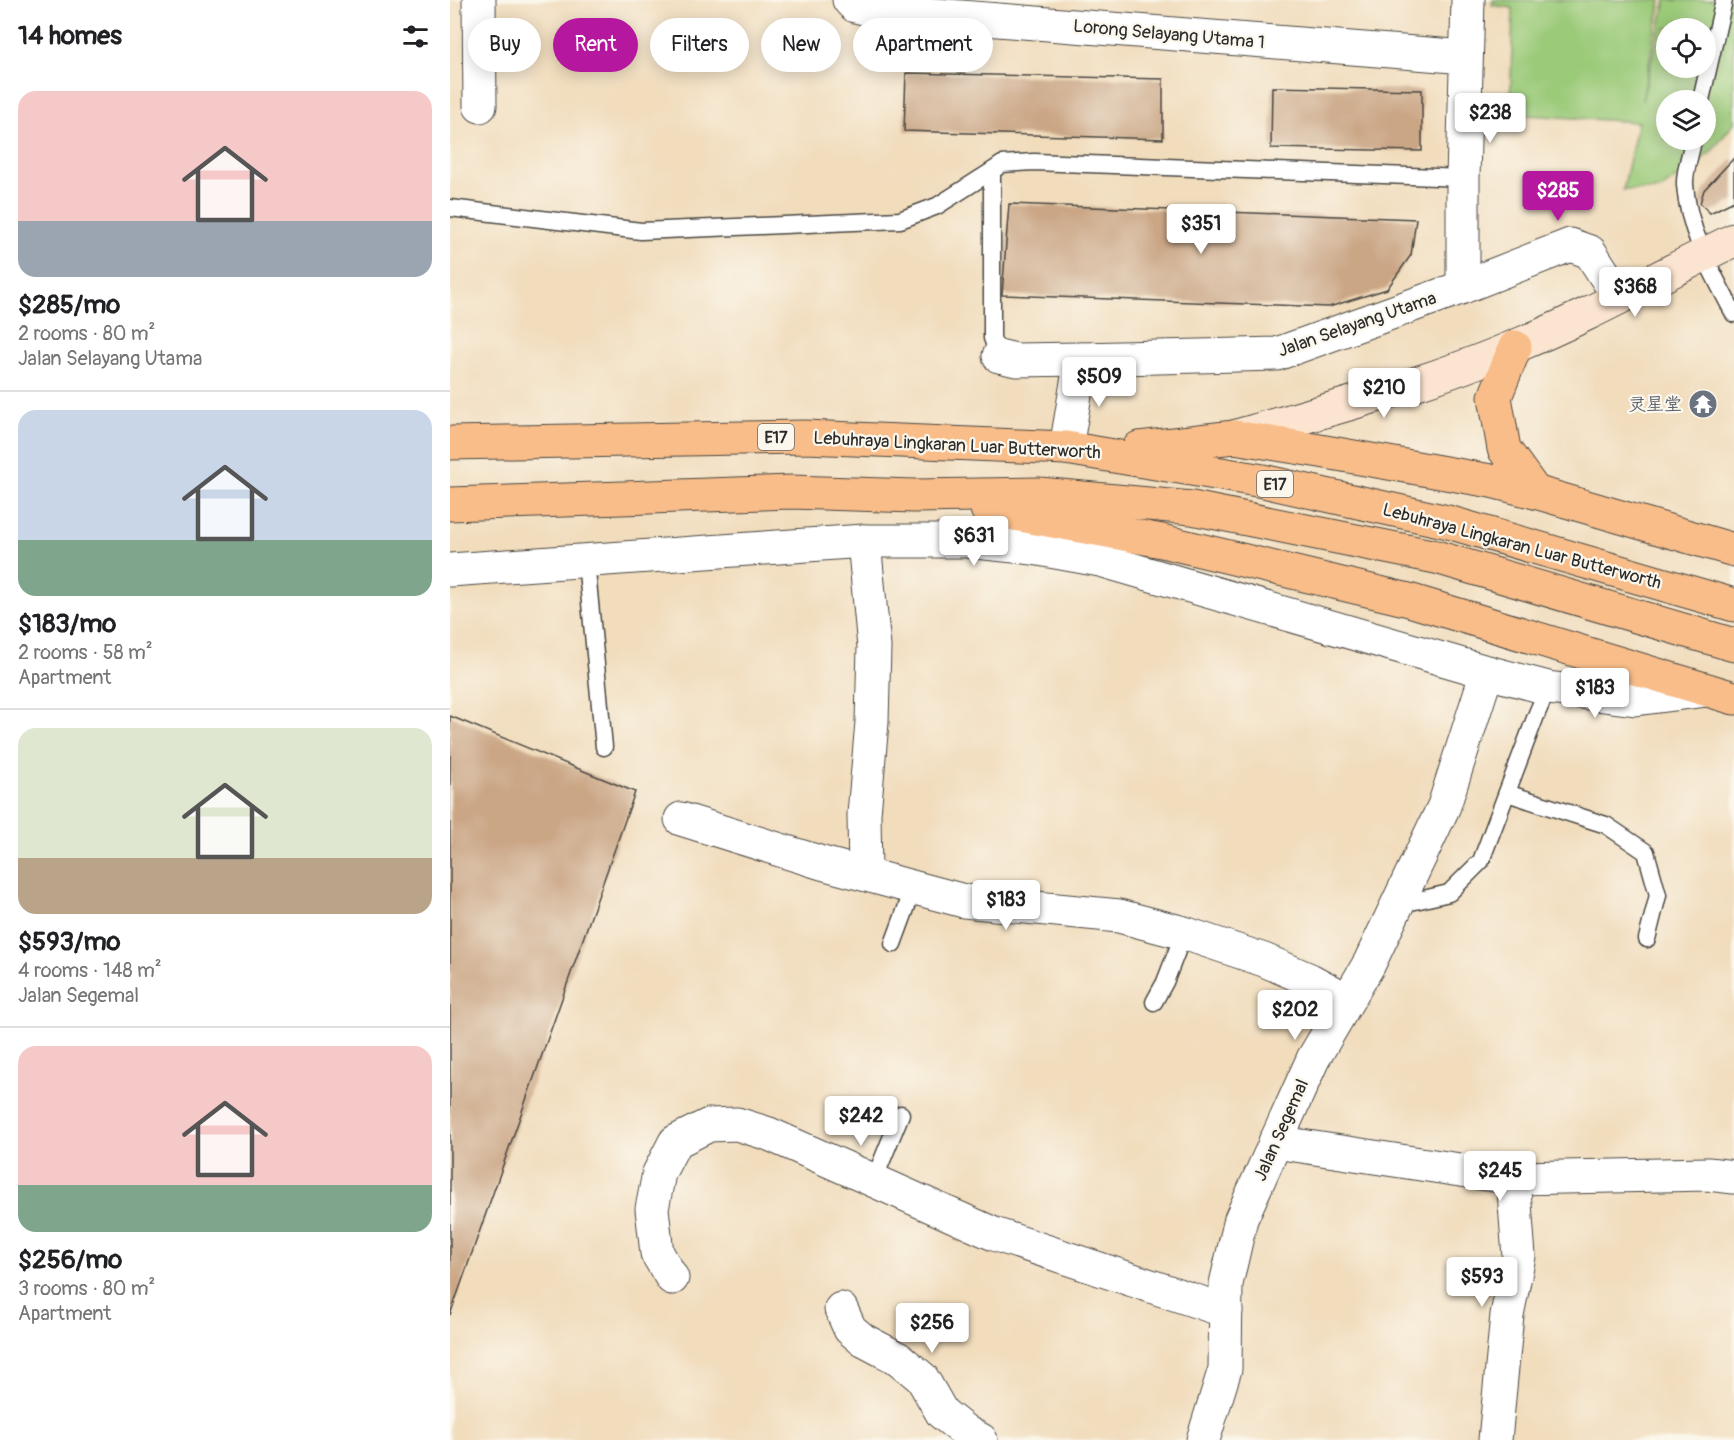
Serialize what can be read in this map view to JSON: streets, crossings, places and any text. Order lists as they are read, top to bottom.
{
  "streets": {
    "highway": ["E17", "Lebuhraya Lingkaran Luar Butterworth"],
    "street": ["Lorong Selayang Utama 1", "Jalan Selayang Utama", "Jalan Segemal"]
  },
  "places": {
    "temple": ["灵星堂"]
  },
  "page": {
    "heading": "14 homes",
    "chip": [
      "Buy",
      "Rent",
      "Filters",
      "New",
      "Apartment"
    ],
    "list": [
      {
        "name": "$285/mo",
        "note": "2 rooms · 80 m² · Jalan Selayang Utama"
      },
      {
        "name": "$183/mo",
        "note": "2 rooms · 58 m² · Apartment"
      },
      {
        "name": "$593/mo",
        "note": "4 rooms · 148 m² · Jalan Segemal"
      },
      {
        "name": "$256/mo",
        "note": "3 rooms · 80 m² · Apartment"
      }
    ],
    "price": [
      "$238",
      "$285",
      "$351",
      "$368",
      "$509",
      "$210",
      "$631",
      "$183",
      "$183",
      "$202",
      "$242",
      "$245",
      "$593",
      "$256"
    ]
  }
}
